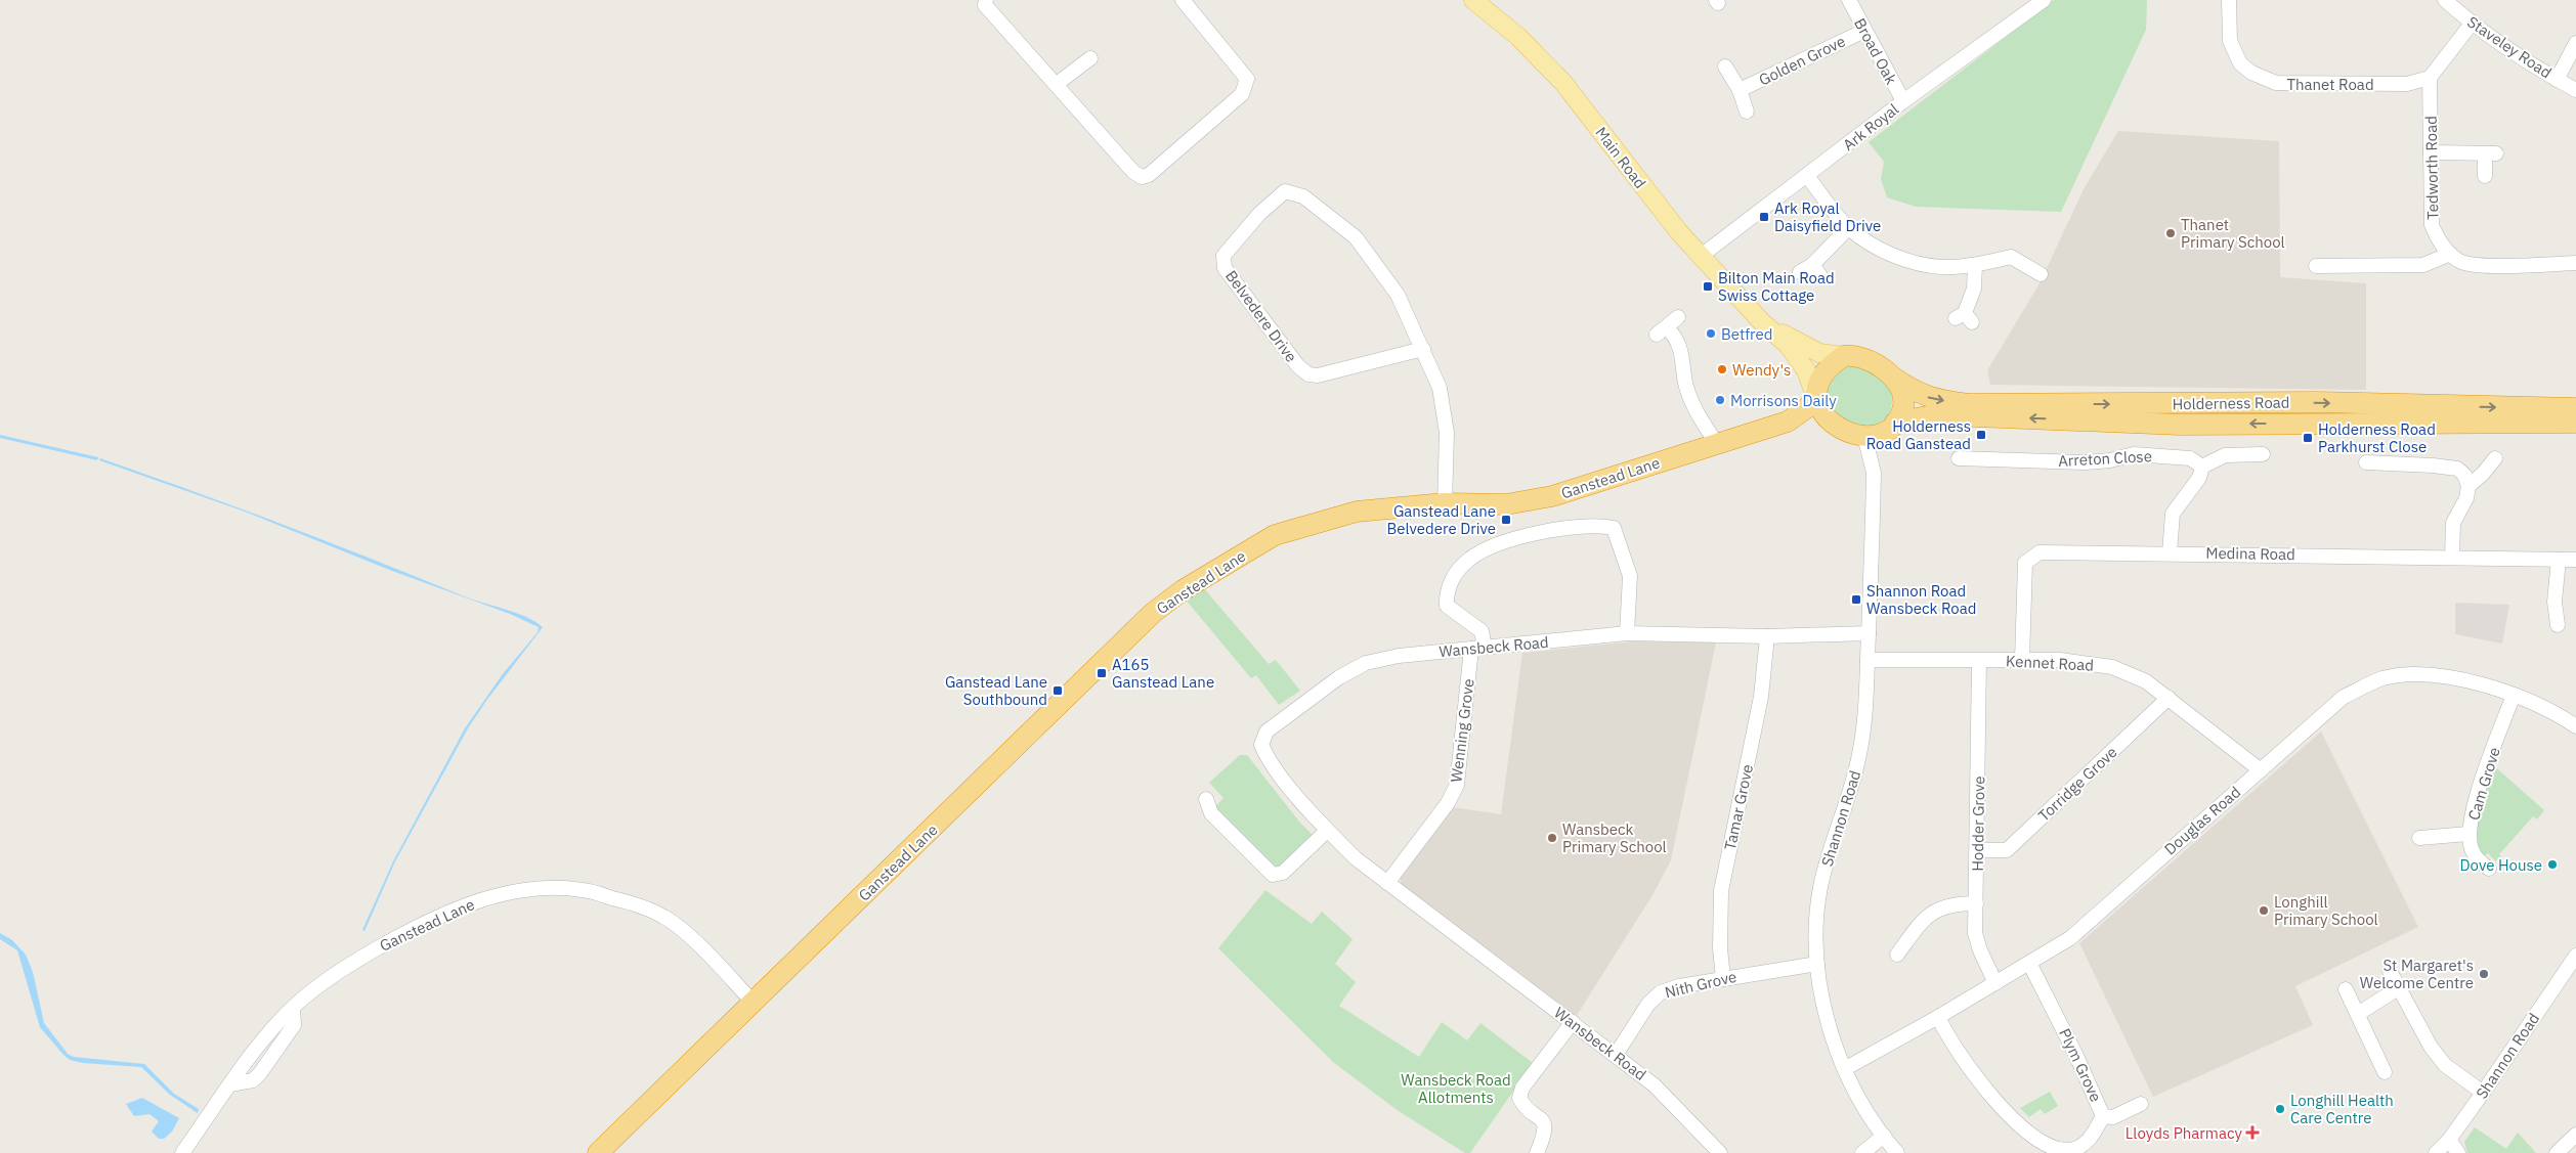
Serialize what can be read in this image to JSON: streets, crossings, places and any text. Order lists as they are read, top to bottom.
{
  "streets": {
    "highway": ["Holderness Road", "Ganstead Lane"],
    "main road": ["Main Road"],
    "street": [
      "Staveley Road",
      "Broad Oak",
      "Golden Grove",
      "Thanet Road",
      "Ark Royal",
      "Tedworth Road",
      "Belvedere Drive",
      "Arreton Close",
      "Medina Road",
      "Wansbeck Road",
      "Kennet Road",
      "Wenning Grove",
      "Torridge Grove",
      "Cam Grove",
      "Tamar Grove",
      "Shannon Road",
      "Douglas Road",
      "Hodder Grove",
      "Nith Grove",
      "Plym Grove"
    ]
  },
  "crossings": [
    ["Broad Oak", "Golden Grove"],
    ["Broad Oak", "Ark Royal"],
    ["Thanet Road", "Tedworth Road"],
    ["Ark Royal", "Main Road"],
    ["Main Road", "Holderness Road"],
    ["Main Road", "Ganstead Lane"],
    ["Main Road", "Shannon Road"],
    ["Belvedere Drive", "Ganstead Lane"],
    ["Holderness Road", "Ganstead Lane"],
    ["Holderness Road", "Shannon Road"],
    ["Ganstead Lane", "Shannon Road"],
    ["Medina Road", "Kennet Road"],
    ["Wansbeck Road", "Wenning Grove"],
    ["Wansbeck Road", "Tamar Grove"],
    ["Wansbeck Road", "Shannon Road"],
    ["Wansbeck Road", "Nith Grove"],
    ["Kennet Road", "Torridge Grove"],
    ["Kennet Road", "Shannon Road"],
    ["Kennet Road", "Douglas Road"],
    ["Kennet Road", "Hodder Grove"],
    ["Torridge Grove", "Hodder Grove"],
    ["Cam Grove", "Douglas Road"],
    ["Tamar Grove", "Nith Grove"],
    ["Shannon Road", "Douglas Road"],
    ["Shannon Road", "Nith Grove"],
    ["Douglas Road", "Hodder Grove"],
    ["Douglas Road", "Plym Grove"]
  ],
  "parks": ["Wansbeck Road Allotments"],
  "places": {
    "transit": [
      "Ark Royal Daisyfield Drive",
      "Bilton Main Road Swiss Cottage",
      "Holderness Road Ganstead",
      "Holderness Road Parkhurst Close",
      "Ganstead Lane Belvedere Drive",
      "Shannon Road Wansbeck Road",
      "A165 Ganstead Lane",
      "Ganstead Lane Southbound"
    ],
    "other": [
      "Thanet Primary School",
      "Betfred",
      "Wendy's",
      "Morrisons Daily",
      "Wansbeck Primary School",
      "Dove House",
      "Longhill Primary School",
      "St Margaret's Welcome Centre",
      "Longhill Health Care Centre"
    ],
    "health": ["Lloyds Pharmacy"]
  }
}
